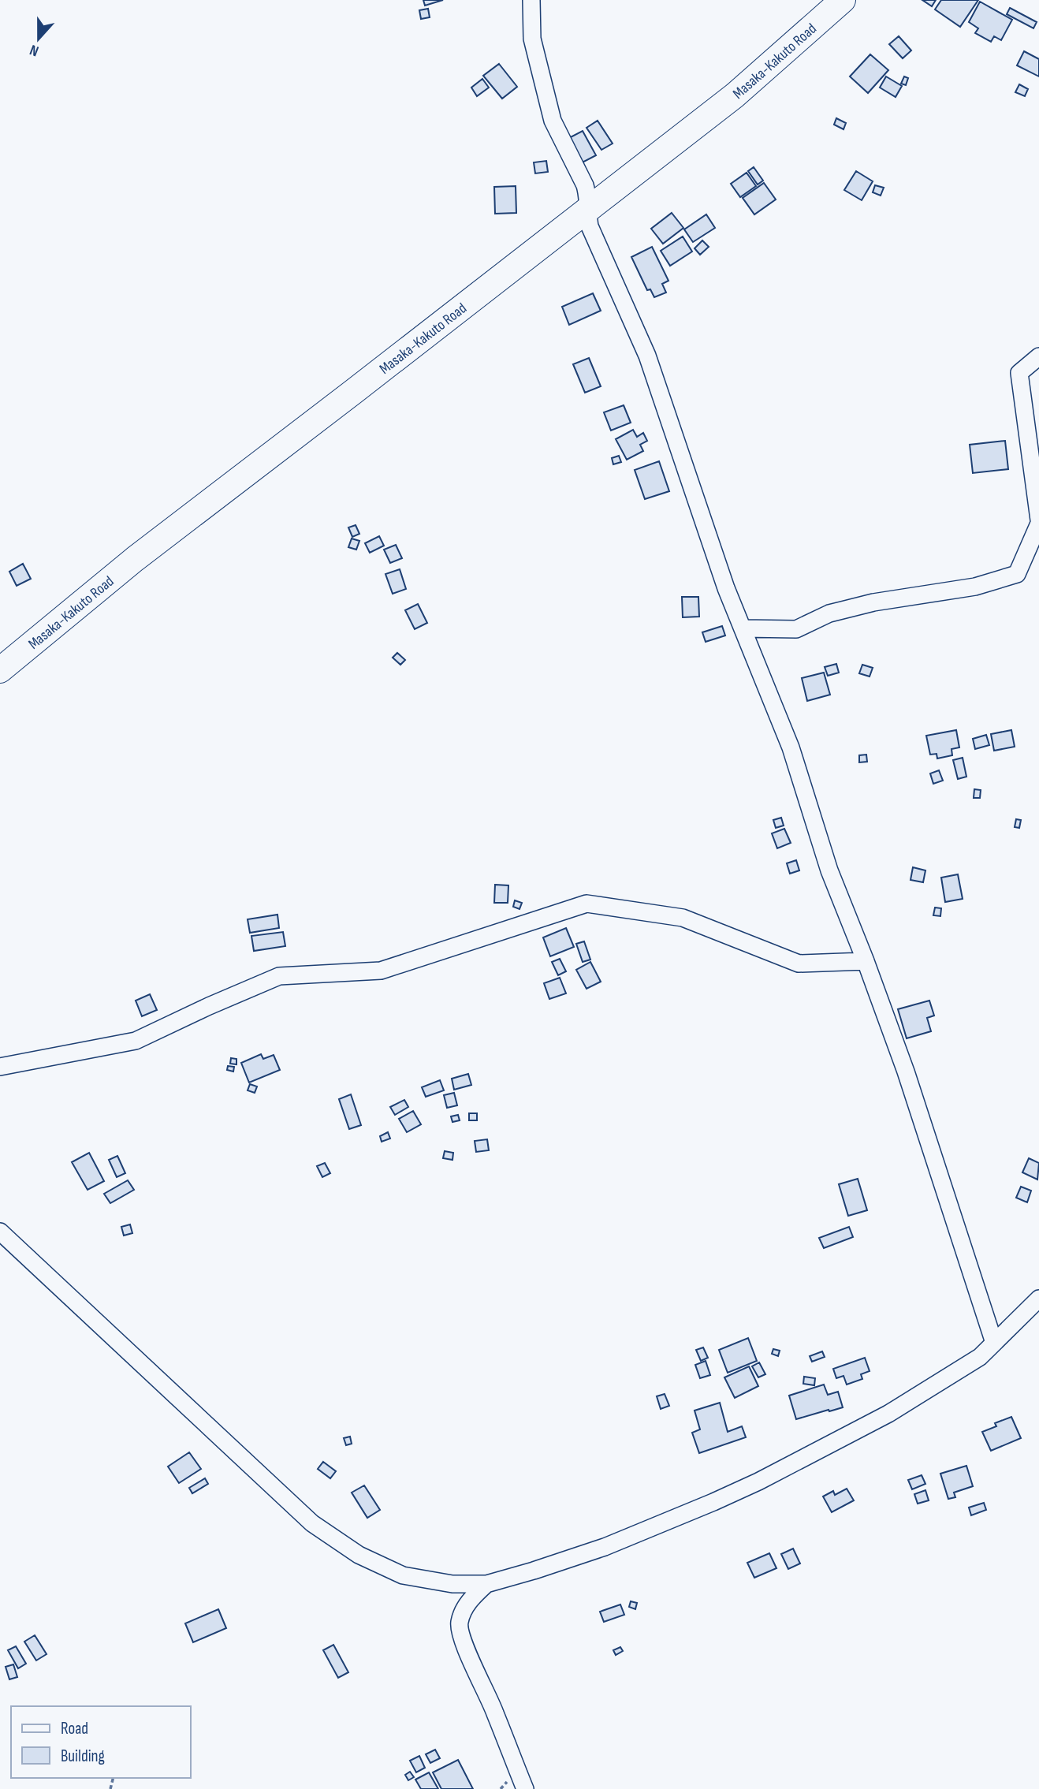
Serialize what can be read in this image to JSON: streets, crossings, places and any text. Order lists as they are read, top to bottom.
{
  "streets": {
    "highway": ["Masaka-Kakuto Road"]
  },
  "legend": ["Road", "Building"],
  "north": "bottom"
}
